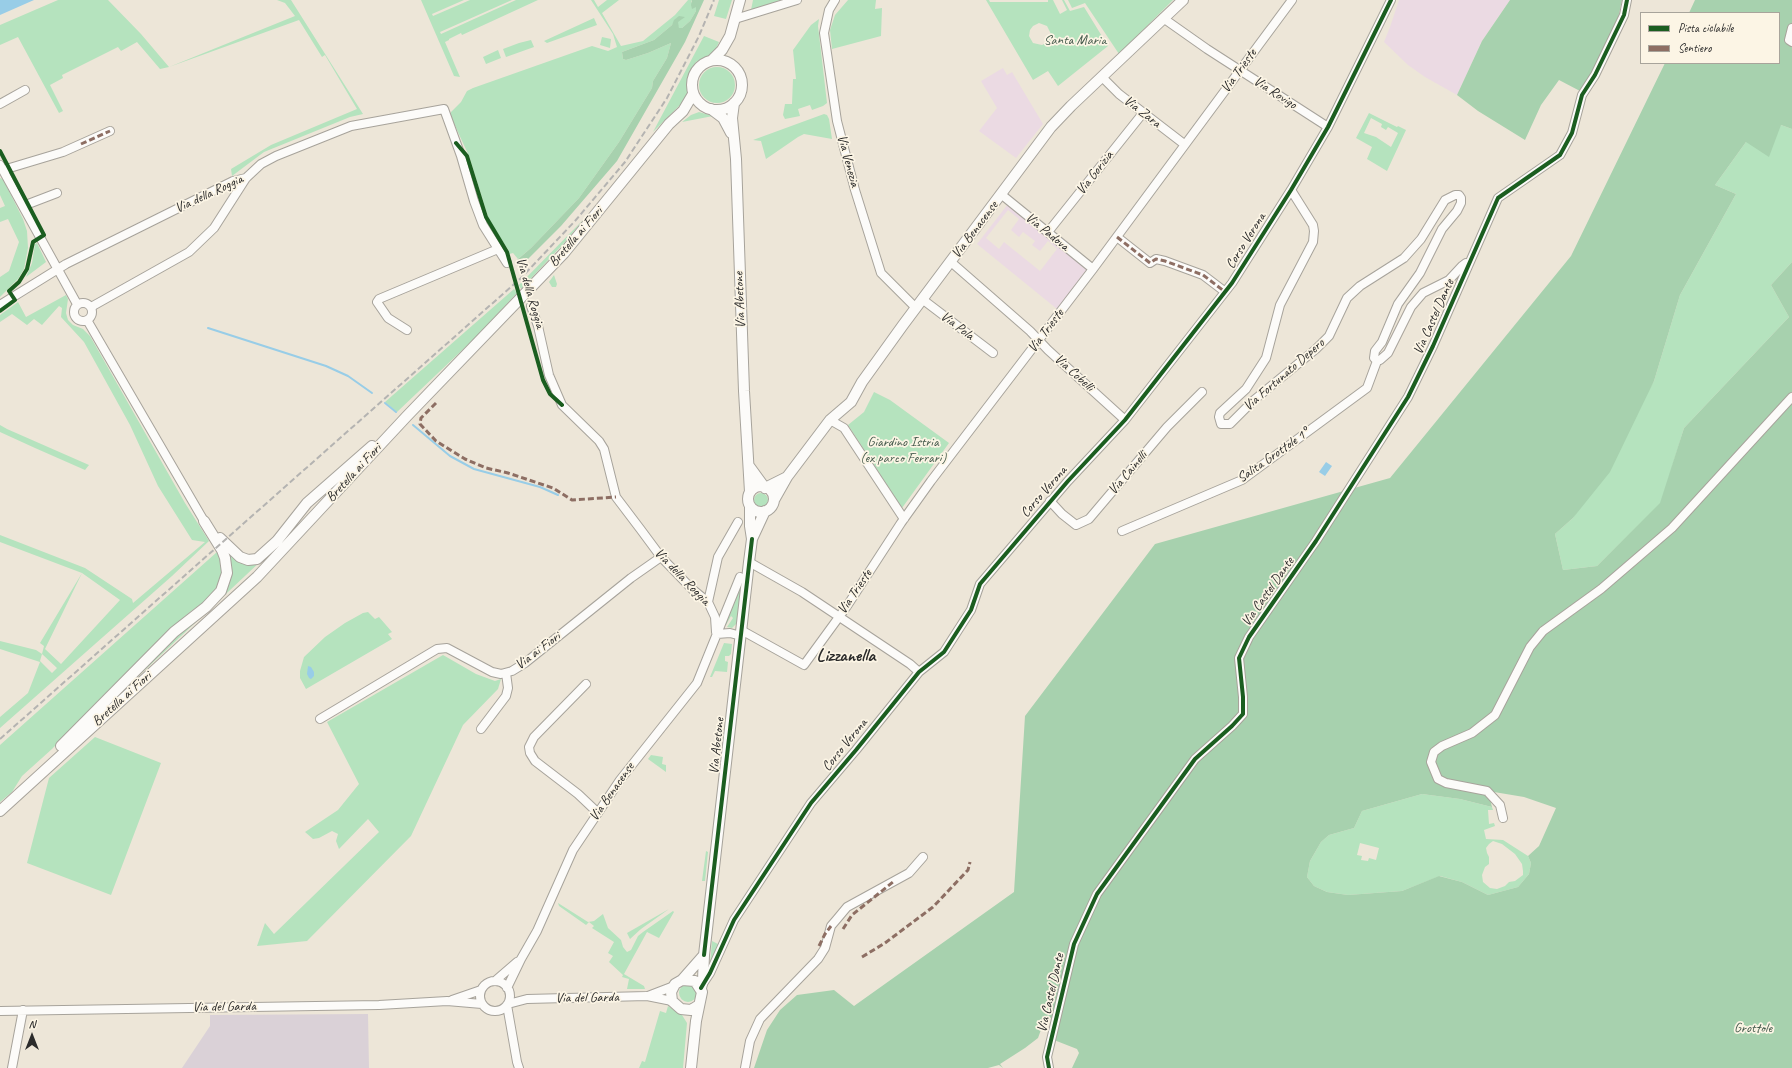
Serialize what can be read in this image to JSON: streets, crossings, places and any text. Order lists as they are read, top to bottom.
{
  "streets": {
    "main road": ["Via Benacense", "Bretella ai Fiori", "Via Abetone"],
    "street": [
      "Via Trieste",
      "Via Rovigo",
      "Via Zara",
      "Via Venezia",
      "Via Gorizia",
      "Via della Roggia",
      "Via Padova",
      "Corso Verona",
      "Via Castel Dante",
      "Via Pola",
      "Via Cobelli",
      "Via Fortunato Depero",
      "Salita Grottole 1°",
      "Via Cainelli",
      "Via ai Fiori",
      "Via del Garda"
    ]
  },
  "crossings": [
    ["Via Trieste", "Via Rovigo"],
    ["Via Trieste", "Via Zara"],
    ["Via Trieste", "Via Padova"],
    ["Via Trieste", "Via Abetone"],
    ["Via Trieste", "Via Cobelli"],
    ["Via Rovigo", "Via Benacense"],
    ["Via Rovigo", "Corso Verona"],
    ["Via Zara", "Via Gorizia"],
    ["Via Zara", "Via Benacense"],
    ["Via Venezia", "Via Benacense"],
    ["Via Gorizia", "Via Padova"],
    ["Via della Roggia", "Via Benacense"],
    ["Via della Roggia", "Via ai Fiori"],
    ["Via Benacense", "Via Padova"],
    ["Via Benacense", "Via Abetone"],
    ["Via Benacense", "Via Pola"],
    ["Via Benacense", "Via Cobelli"],
    ["Bretella ai Fiori", "Via Abetone"],
    ["Corso Verona", "Via Abetone"],
    ["Corso Verona", "Via Cobelli"],
    ["Corso Verona", "Via Fortunato Depero"],
    ["Corso Verona", "Via Cainelli"],
    ["Corso Verona", "Via del Garda"],
    ["Via Abetone", "Via del Garda"],
    ["Via Fortunato Depero", "Salita Grottole 1°"]
  ],
  "districts": ["Lizzanella"],
  "parks": ["Santa Maria", "Giardino Istria (ex parco Ferrari)", "Grottole"],
  "legend": ["Pista ciclabile", "Sentiero"],
  "north": "top"
}
